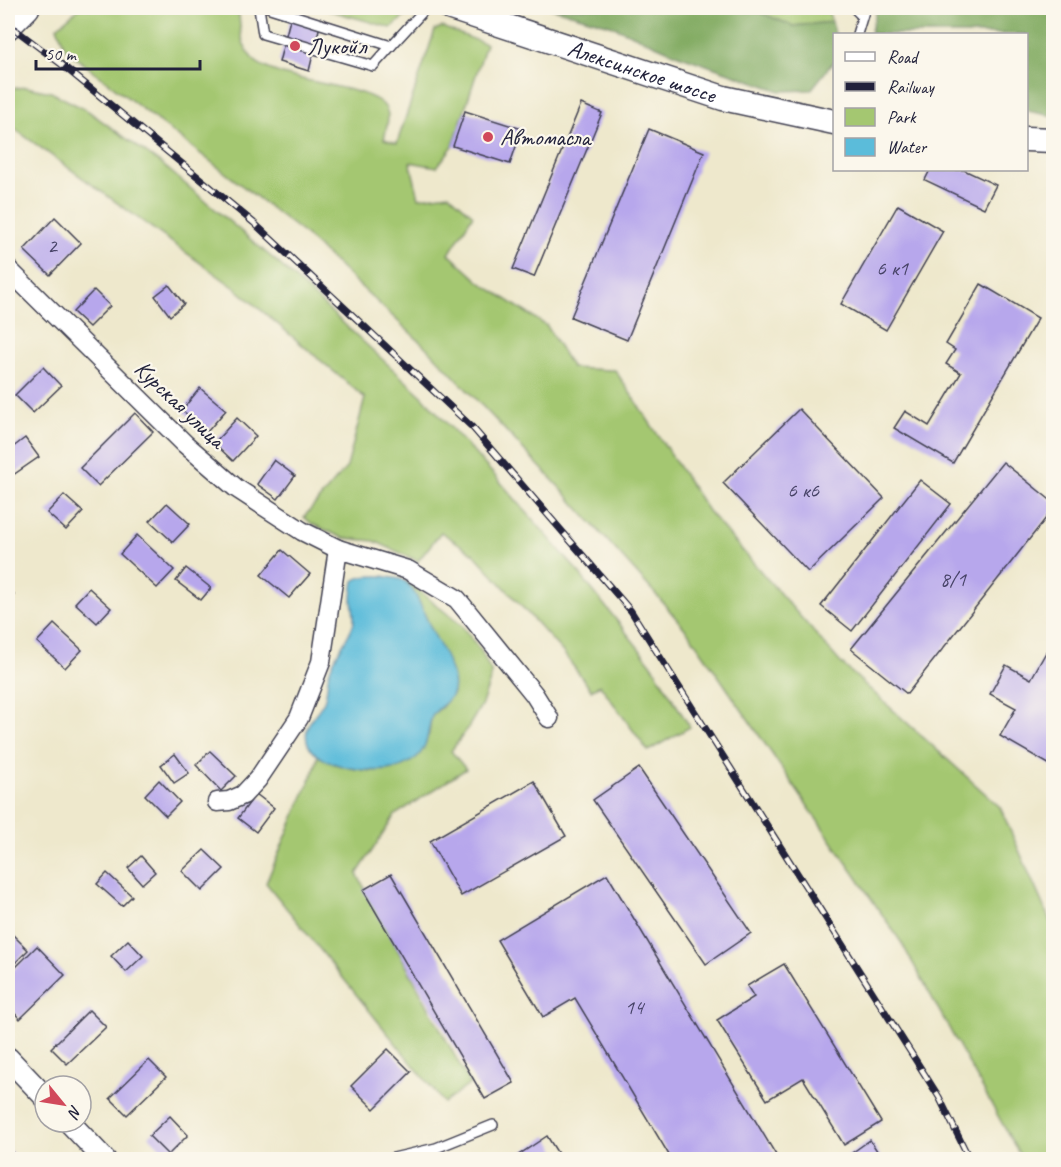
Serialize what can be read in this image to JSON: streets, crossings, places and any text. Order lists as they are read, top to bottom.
{
  "streets": {
    "main road": ["Алексинское шоссе"],
    "street": ["Курская улица"]
  },
  "places": ["Лукойл", "Автомасла"],
  "house_numbers": [
    "2",
    "6 к1",
    "6 к6",
    "8/1",
    "14"
  ],
  "legend": [
    "Road",
    "Railway",
    "Park",
    "Water"
  ],
  "scale_bar": "50 m",
  "north": "bottom right"
}
